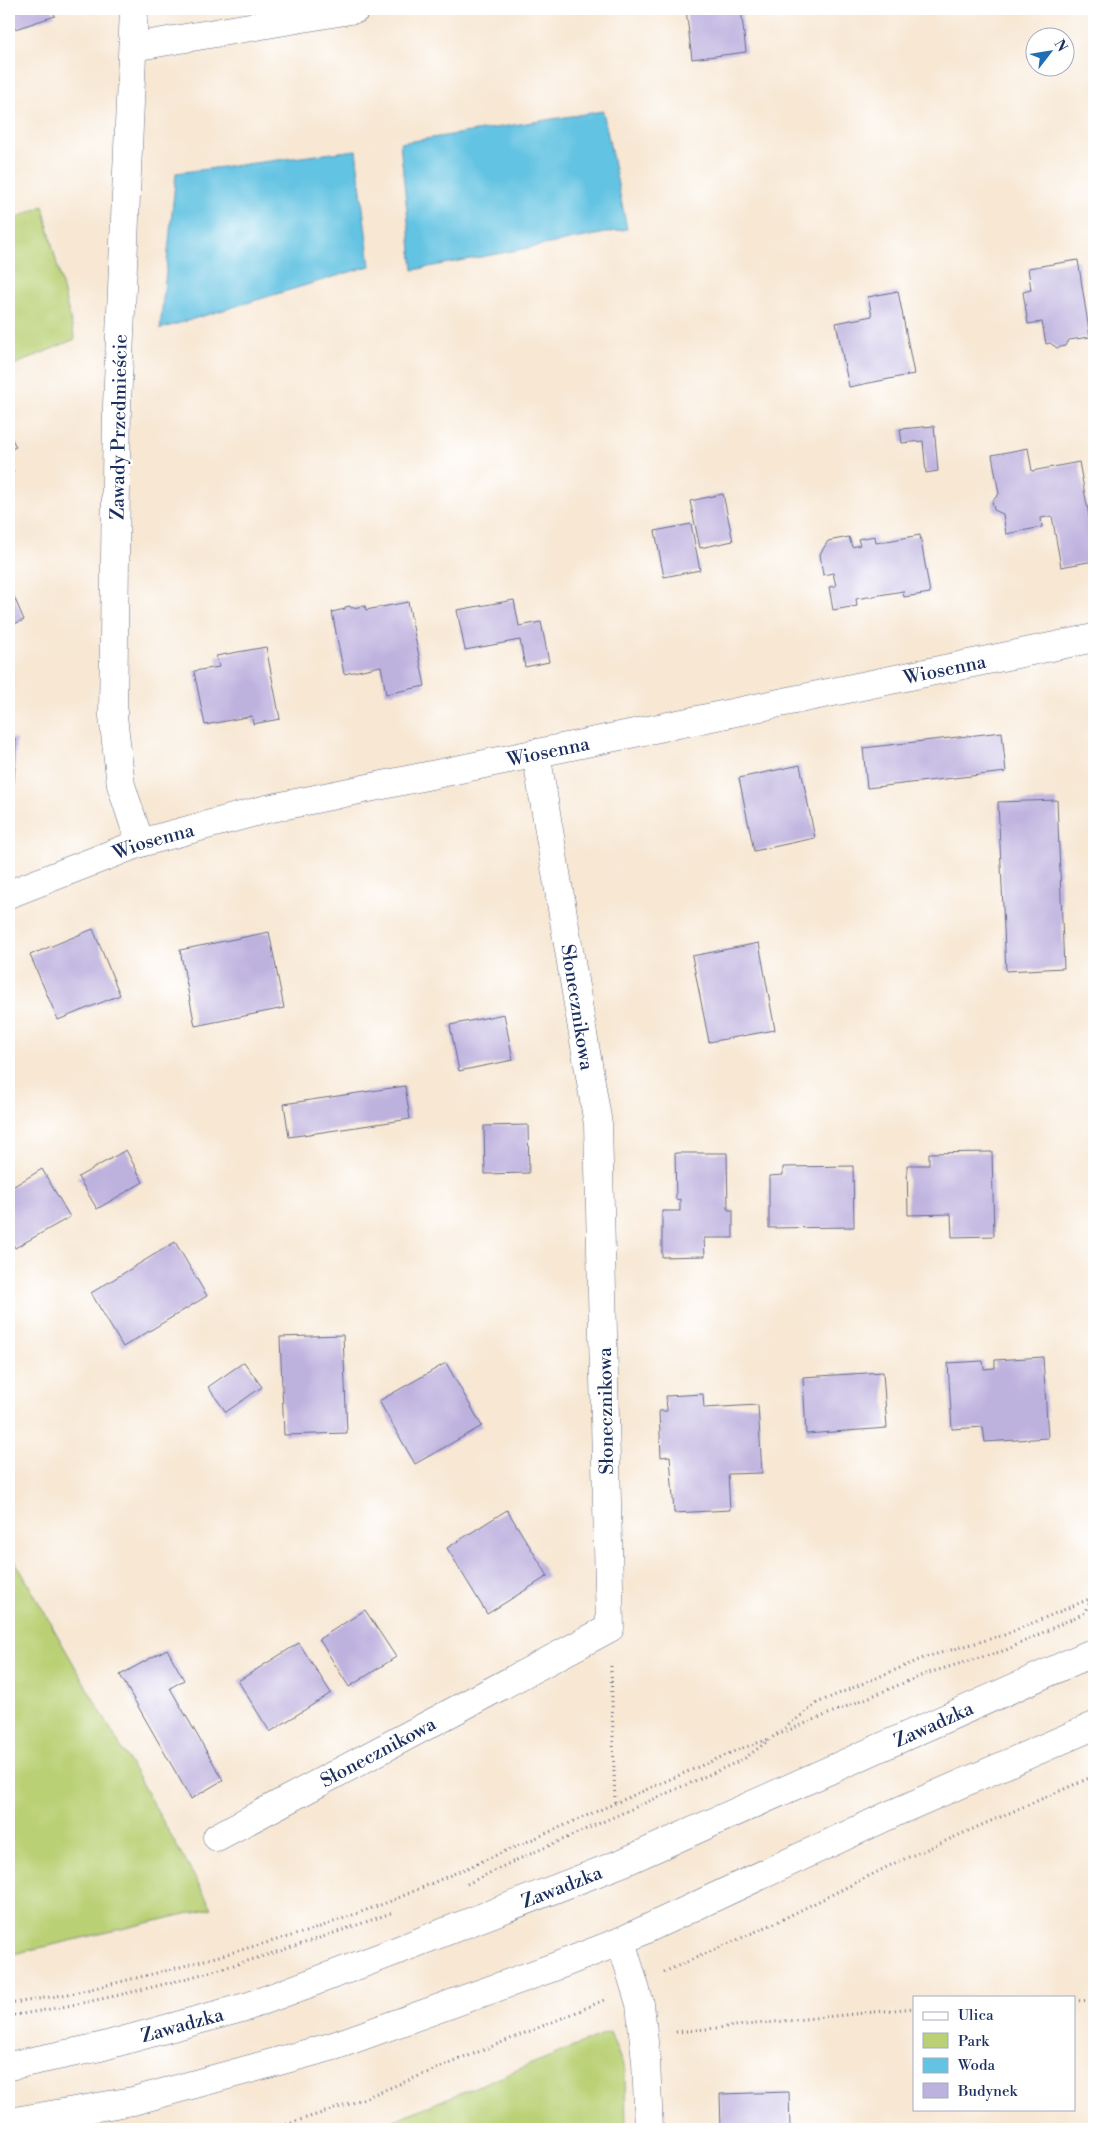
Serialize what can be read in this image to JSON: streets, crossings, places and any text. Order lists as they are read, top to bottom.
{
  "streets": {
    "street": [
      "Zawady Przedmieście",
      "Wiosenna",
      "Słonecznikowa",
      "Zawadzka"
    ]
  },
  "crossings": [
    ["Zawady Przedmieście", "Wiosenna"],
    ["Wiosenna", "Słonecznikowa"]
  ],
  "legend": [
    "Ulica",
    "Park",
    "Woda",
    "Budynek"
  ],
  "north": "top right"
}
